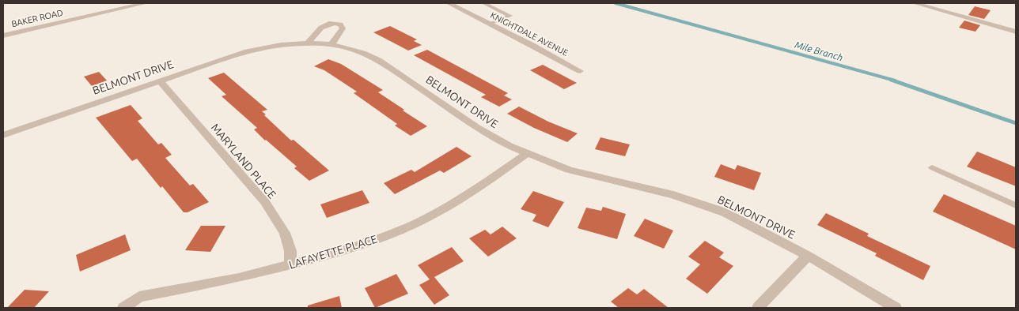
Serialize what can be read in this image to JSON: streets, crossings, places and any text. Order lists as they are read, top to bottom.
{
  "streets": {
    "street": [
      "BAKER ROAD",
      "KNIGHTDALE AVENUE",
      "BELMONT DRIVE",
      "MARYLAND PLACE",
      "LAFAYETTE PLACE"
    ]
  },
  "crossings": [
    ["BELMONT DRIVE", "MARYLAND PLACE"],
    ["BELMONT DRIVE", "LAFAYETTE PLACE"],
    ["MARYLAND PLACE", "LAFAYETTE PLACE"]
  ],
  "water": ["Mile Branch"]
}
